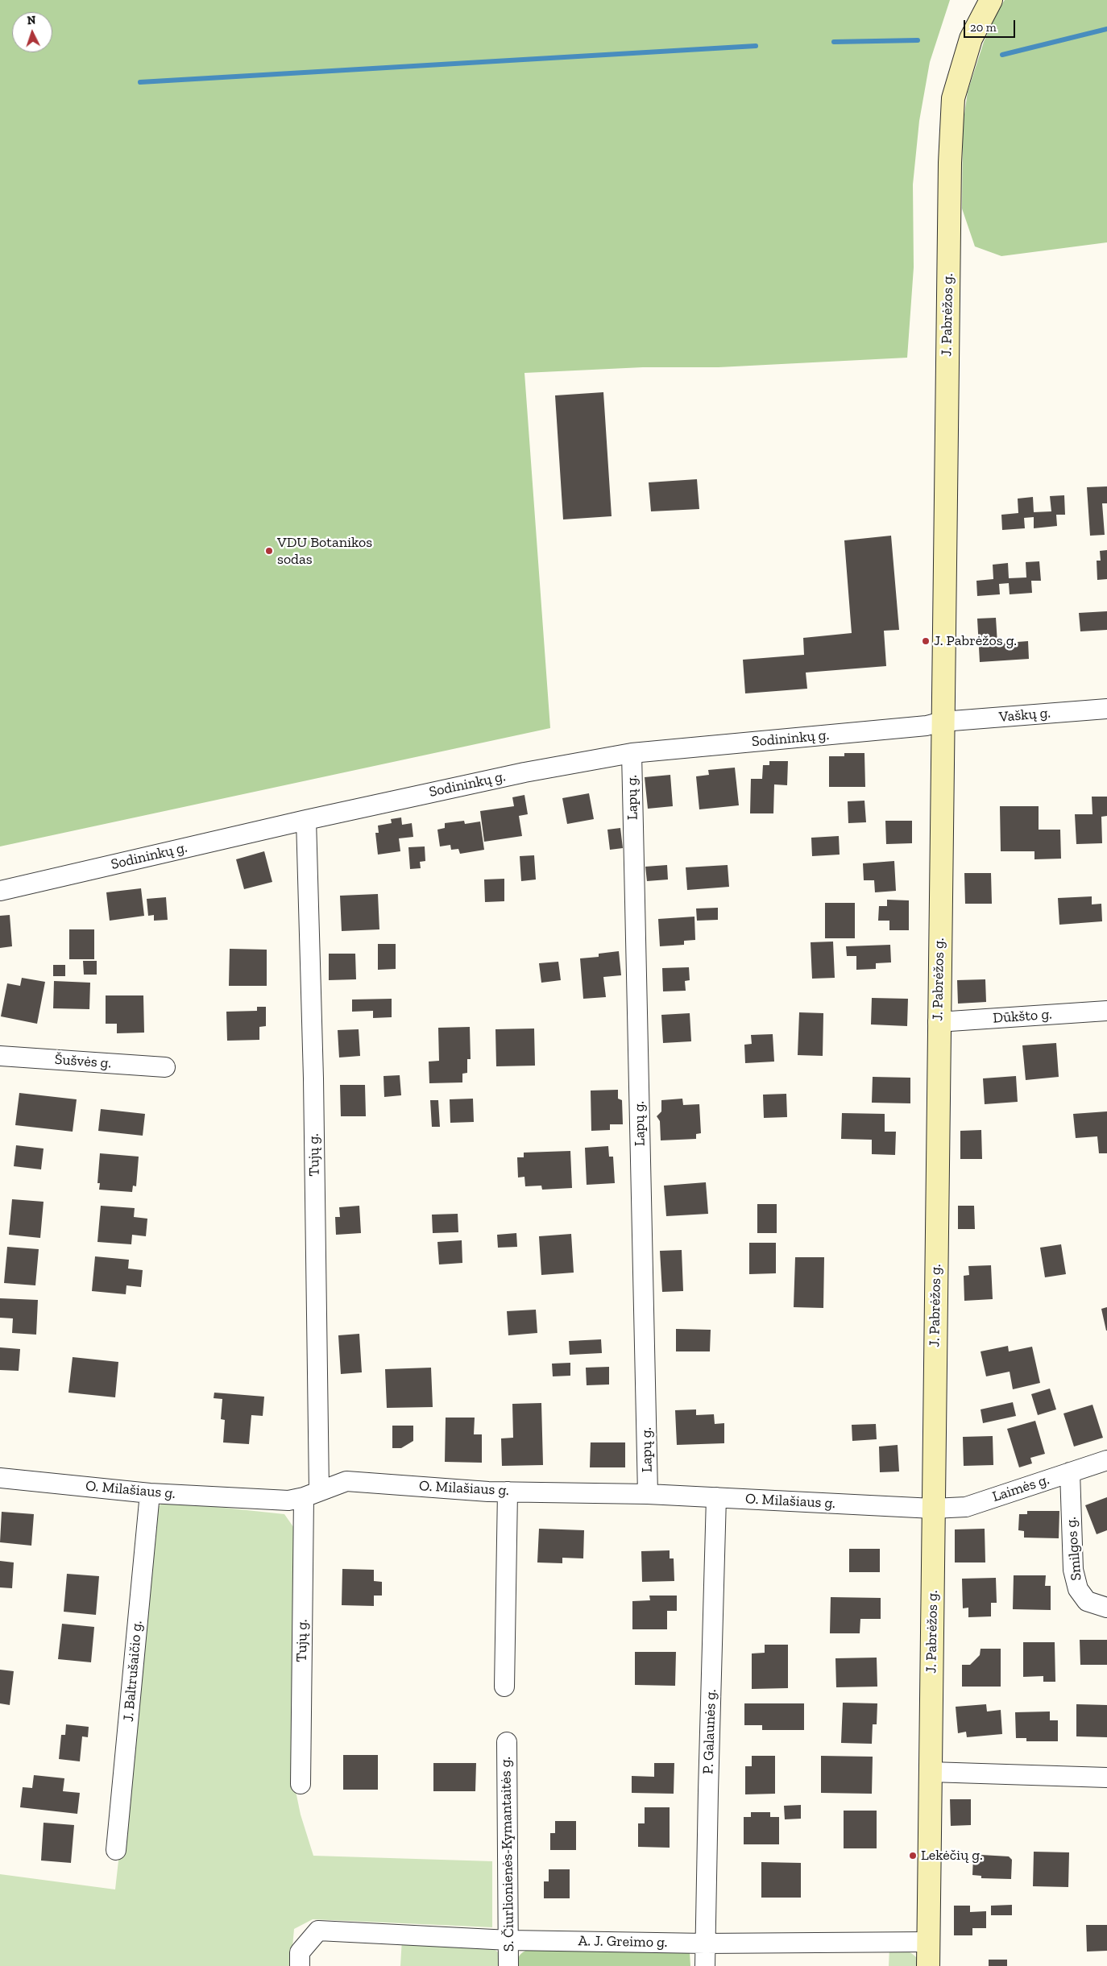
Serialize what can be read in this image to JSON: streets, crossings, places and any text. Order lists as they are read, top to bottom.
{
  "streets": {
    "street": [
      "J. Pabrėžos g.",
      "Vaškų g.",
      "Sodininkų g.",
      "Lapų g.",
      "Dūkšto g.",
      "Šušvės g.",
      "Tujų g.",
      "O. Milašiaus g.",
      "Laimės g.",
      "Smilgos g.",
      "J. Baltrušaičio g.",
      "P. Galaunės g.",
      "S. Čiurlionienės-Kymantaitės g.",
      "A. J. Greimo g."
    ]
  },
  "crossings": [
    ["J. Pabrėžos g.", "Vaškų g."],
    ["J. Pabrėžos g.", "Sodininkų g."],
    ["J. Pabrėžos g.", "Dūkšto g."],
    ["J. Pabrėžos g.", "O. Milašiaus g."],
    ["J. Pabrėžos g.", "Laimės g."],
    ["J. Pabrėžos g.", "A. J. Greimo g."],
    ["Vaškų g.", "Sodininkų g."],
    ["Sodininkų g.", "Lapų g."],
    ["Sodininkų g.", "Tujų g."],
    ["Lapų g.", "O. Milašiaus g."],
    ["Tujų g.", "O. Milašiaus g."],
    ["O. Milašiaus g.", "Laimės g."],
    ["O. Milašiaus g.", "J. Baltrušaičio g."],
    ["O. Milašiaus g.", "P. Galaunės g."],
    ["Laimės g.", "Smilgos g."],
    ["P. Galaunės g.", "A. J. Greimo g."],
    ["S. Čiurlionienės-Kymantaitės g.", "A. J. Greimo g."]
  ],
  "places": ["VDU Botanikos sodas", "J. Pabrėžos g.", "Lekėčių g."],
  "scale_bar": "20 m",
  "north": "top"
}
